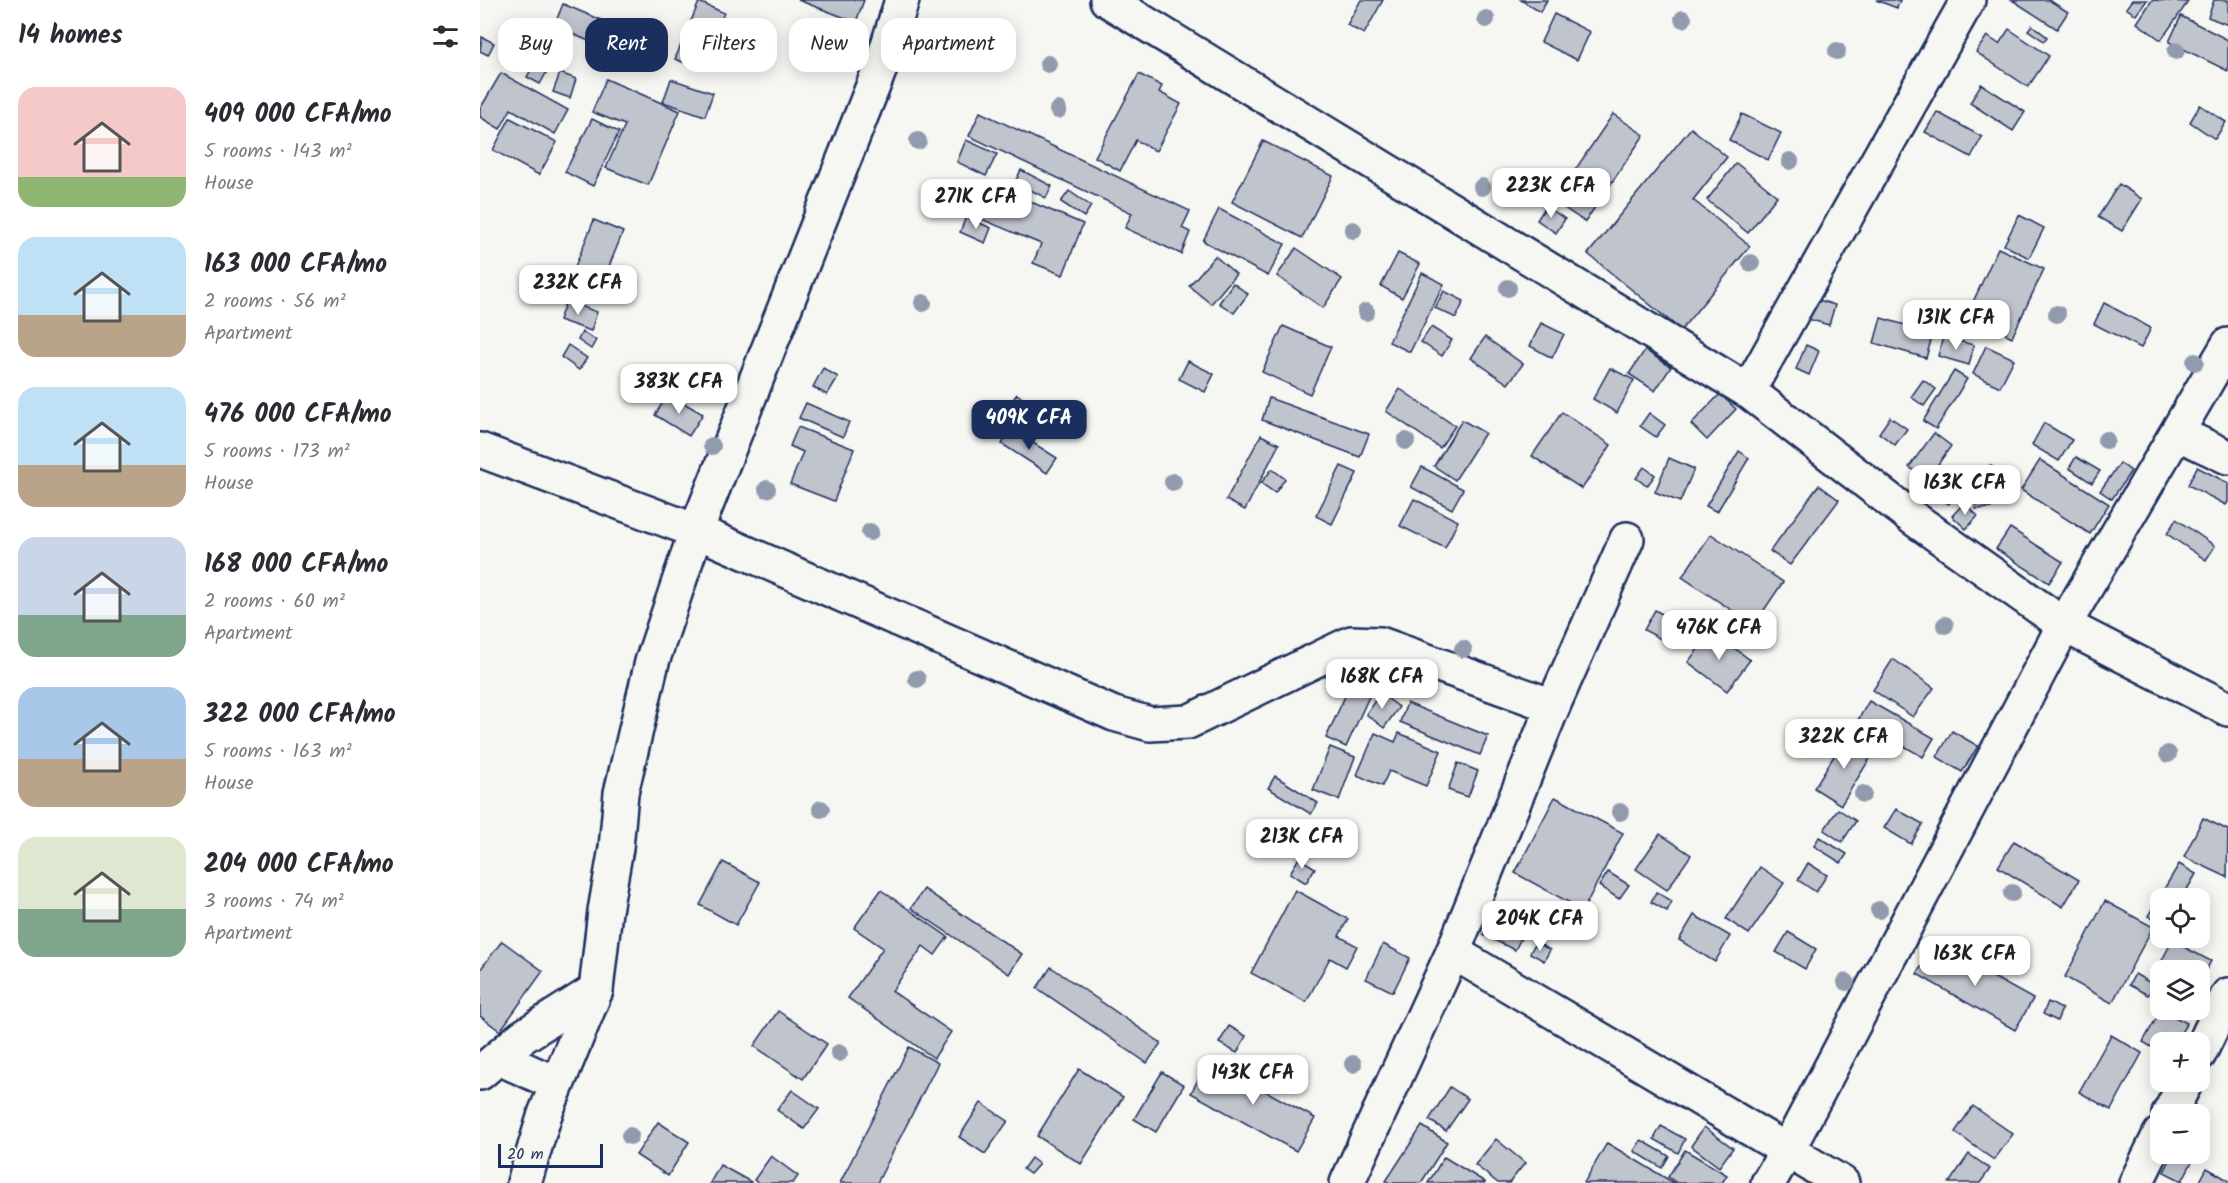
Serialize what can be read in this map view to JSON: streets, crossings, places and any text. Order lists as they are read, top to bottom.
{
  "scale_bar": "20 m",
  "page": {
    "heading": "14 homes",
    "chip": [
      "Buy",
      "Rent",
      "Filters",
      "New",
      "Apartment"
    ],
    "list": [
      {
        "name": "409 000 CFA/mo",
        "note": "5 rooms · 143 m² · House"
      },
      {
        "name": "163 000 CFA/mo",
        "note": "2 rooms · 56 m² · Apartment"
      },
      {
        "name": "476 000 CFA/mo",
        "note": "5 rooms · 173 m² · House"
      },
      {
        "name": "168 000 CFA/mo",
        "note": "2 rooms · 60 m² · Apartment"
      },
      {
        "name": "322 000 CFA/mo",
        "note": "5 rooms · 163 m² · House"
      },
      {
        "name": "204 000 CFA/mo",
        "note": "3 rooms · 74 m² · Apartment"
      }
    ],
    "price": [
      "223K CFA",
      "271K CFA",
      "232K CFA",
      "131K CFA",
      "383K CFA",
      "409K CFA",
      "163K CFA",
      "476K CFA",
      "168K CFA",
      "322K CFA",
      "213K CFA",
      "204K CFA",
      "163K CFA",
      "143K CFA"
    ],
    "map_buttons": ["+", "−"],
    "scale": "20 m"
  }
}
